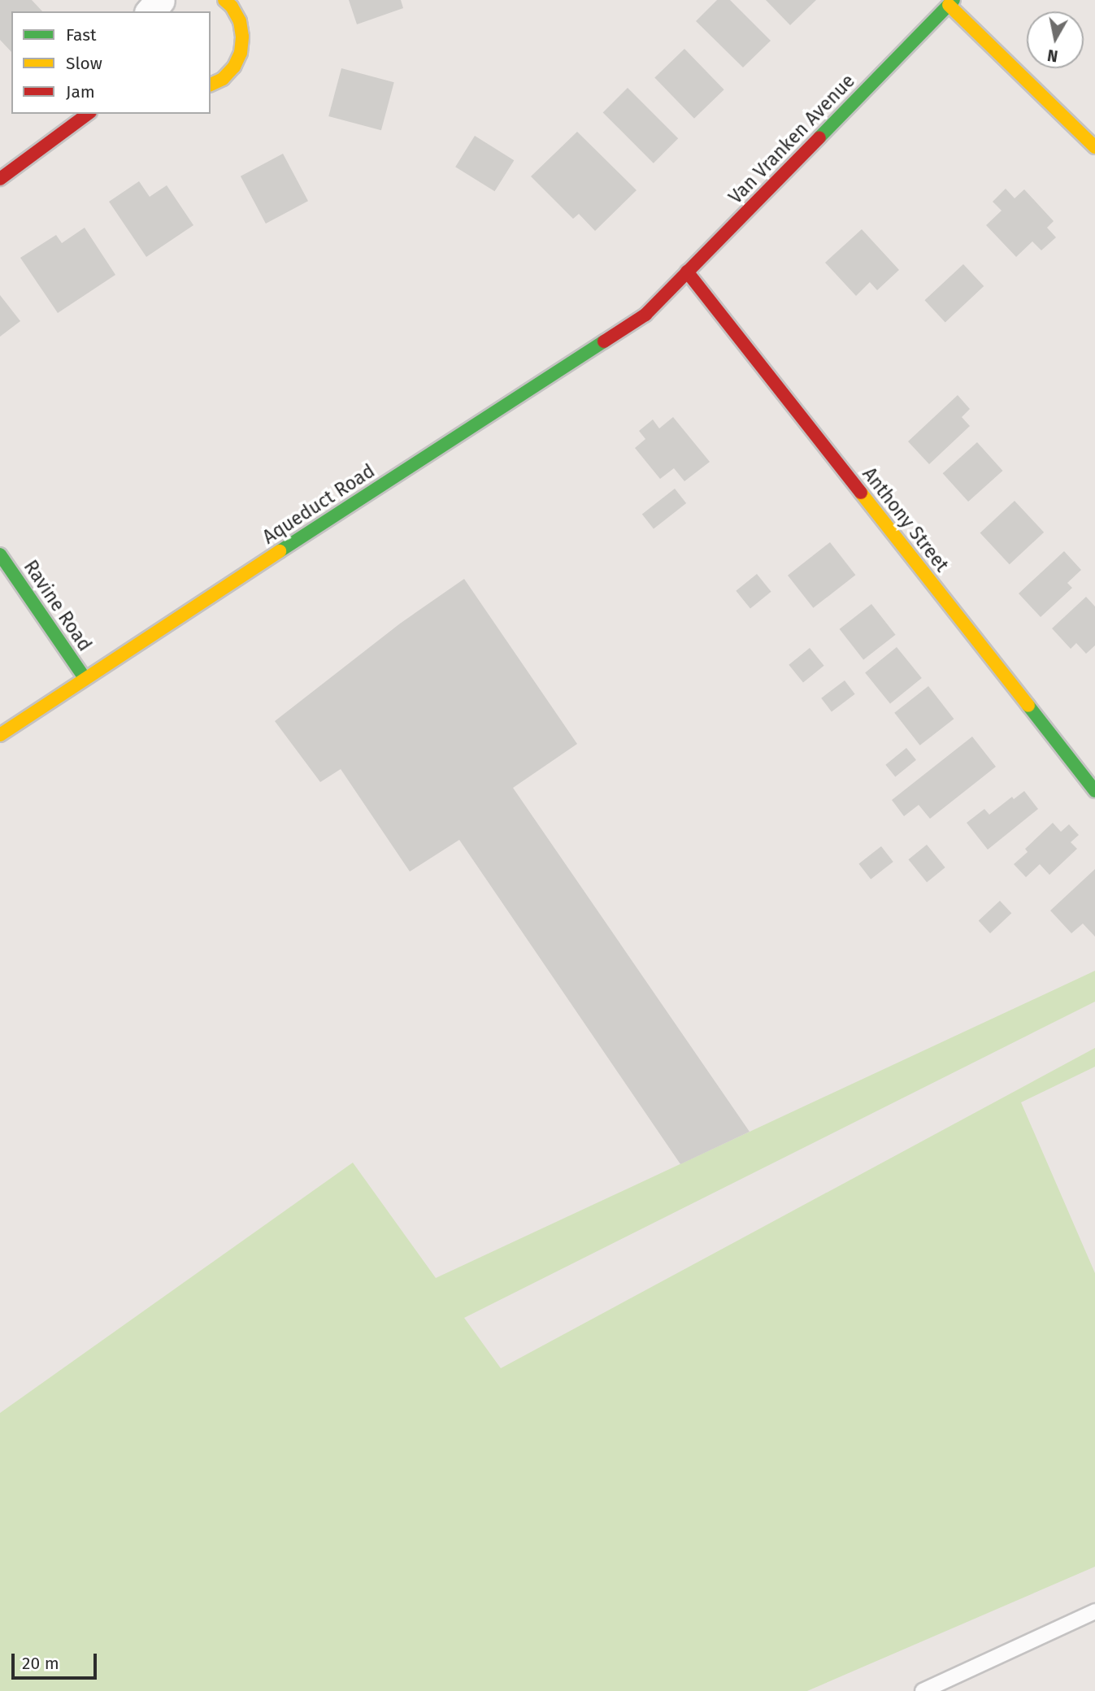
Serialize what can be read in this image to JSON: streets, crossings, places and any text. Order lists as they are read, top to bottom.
{
  "streets": {
    "street": [
      "Van Vranken Avenue",
      "Aqueduct Road",
      "Anthony Street",
      "Ravine Road"
    ]
  },
  "crossings": [
    ["Van Vranken Avenue", "Aqueduct Road"],
    ["Van Vranken Avenue", "Anthony Street"],
    ["Aqueduct Road", "Ravine Road"]
  ],
  "legend": ["Fast", "Slow", "Jam"],
  "scale_bar": "20 m",
  "north": "bottom"
}
